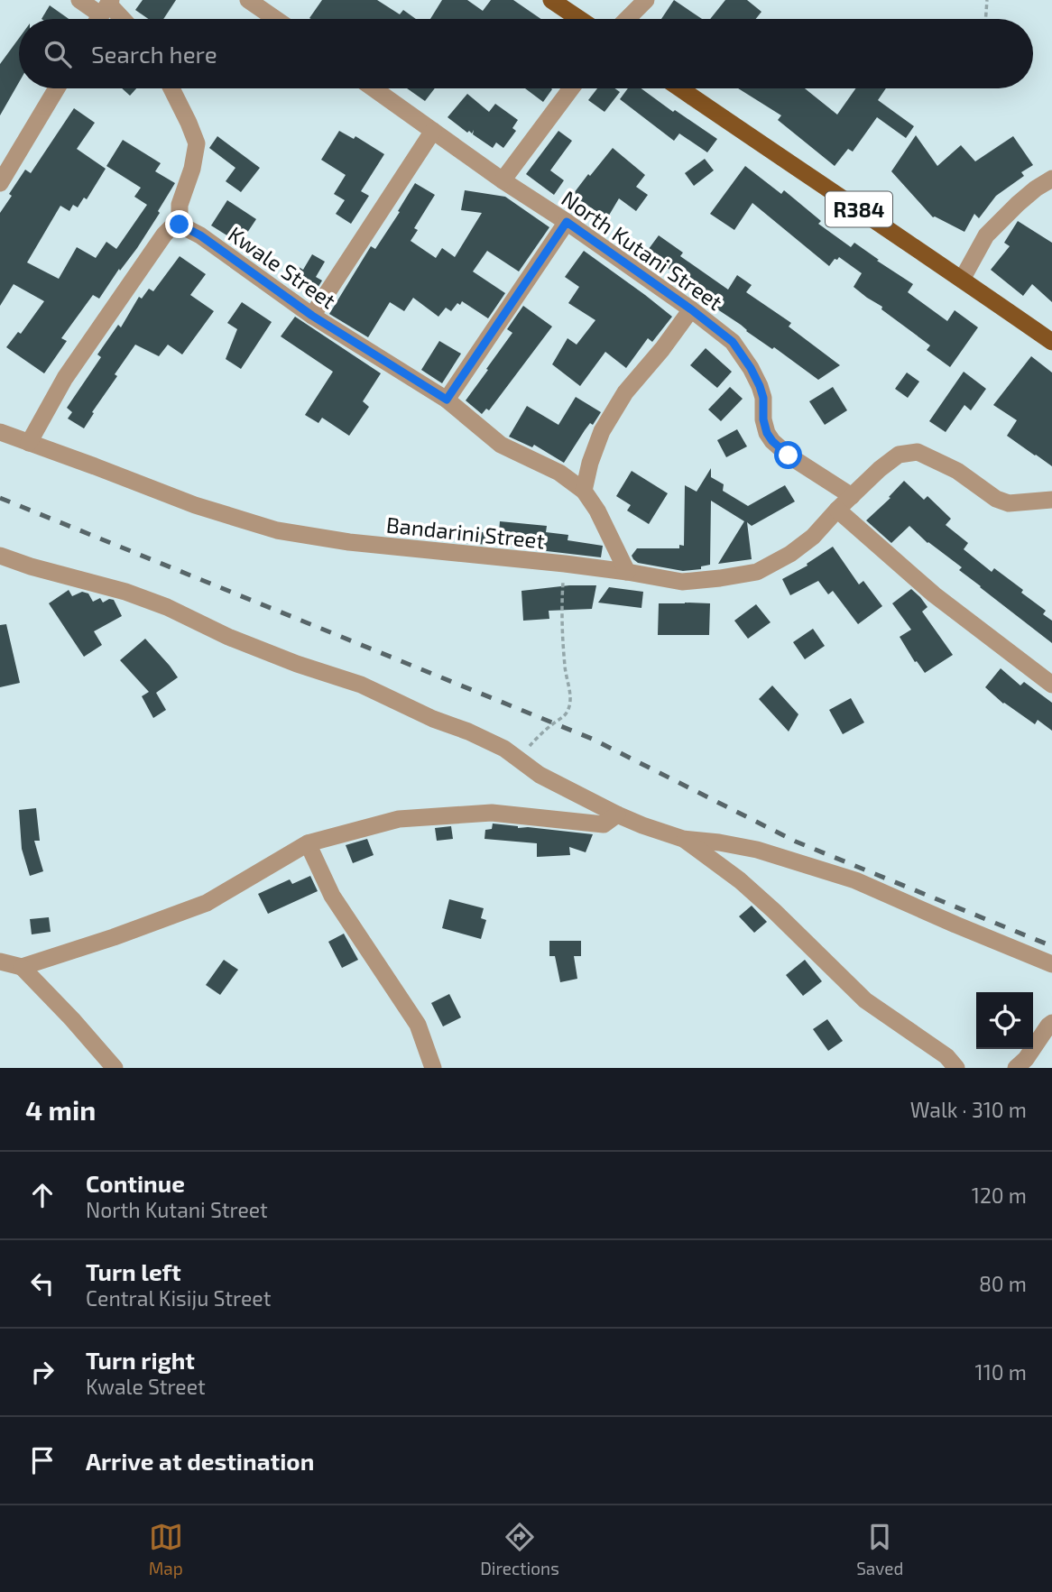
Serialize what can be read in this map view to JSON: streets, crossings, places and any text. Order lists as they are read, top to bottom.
{
  "streets": {
    "main road": ["R384"],
    "street": ["North Kutani Street", "Kwale Street", "Bandarini Street"]
  },
  "crossings": [
    ["North Kutani Street", "Bandarini Street"]
  ],
  "page": {
    "search": "Search here",
    "heading": ["4 min", "Walk · 310 m"],
    "list": [
      ["Continue", "North Kutani Street", "120 m"],
      ["Turn left", "Central Kisiju Street", "80 m"],
      ["Turn right", "Kwale Street", "110 m"],
      "Arrive at destination"
    ],
    "nav": ["Map", "Directions", "Saved"]
  }
}
